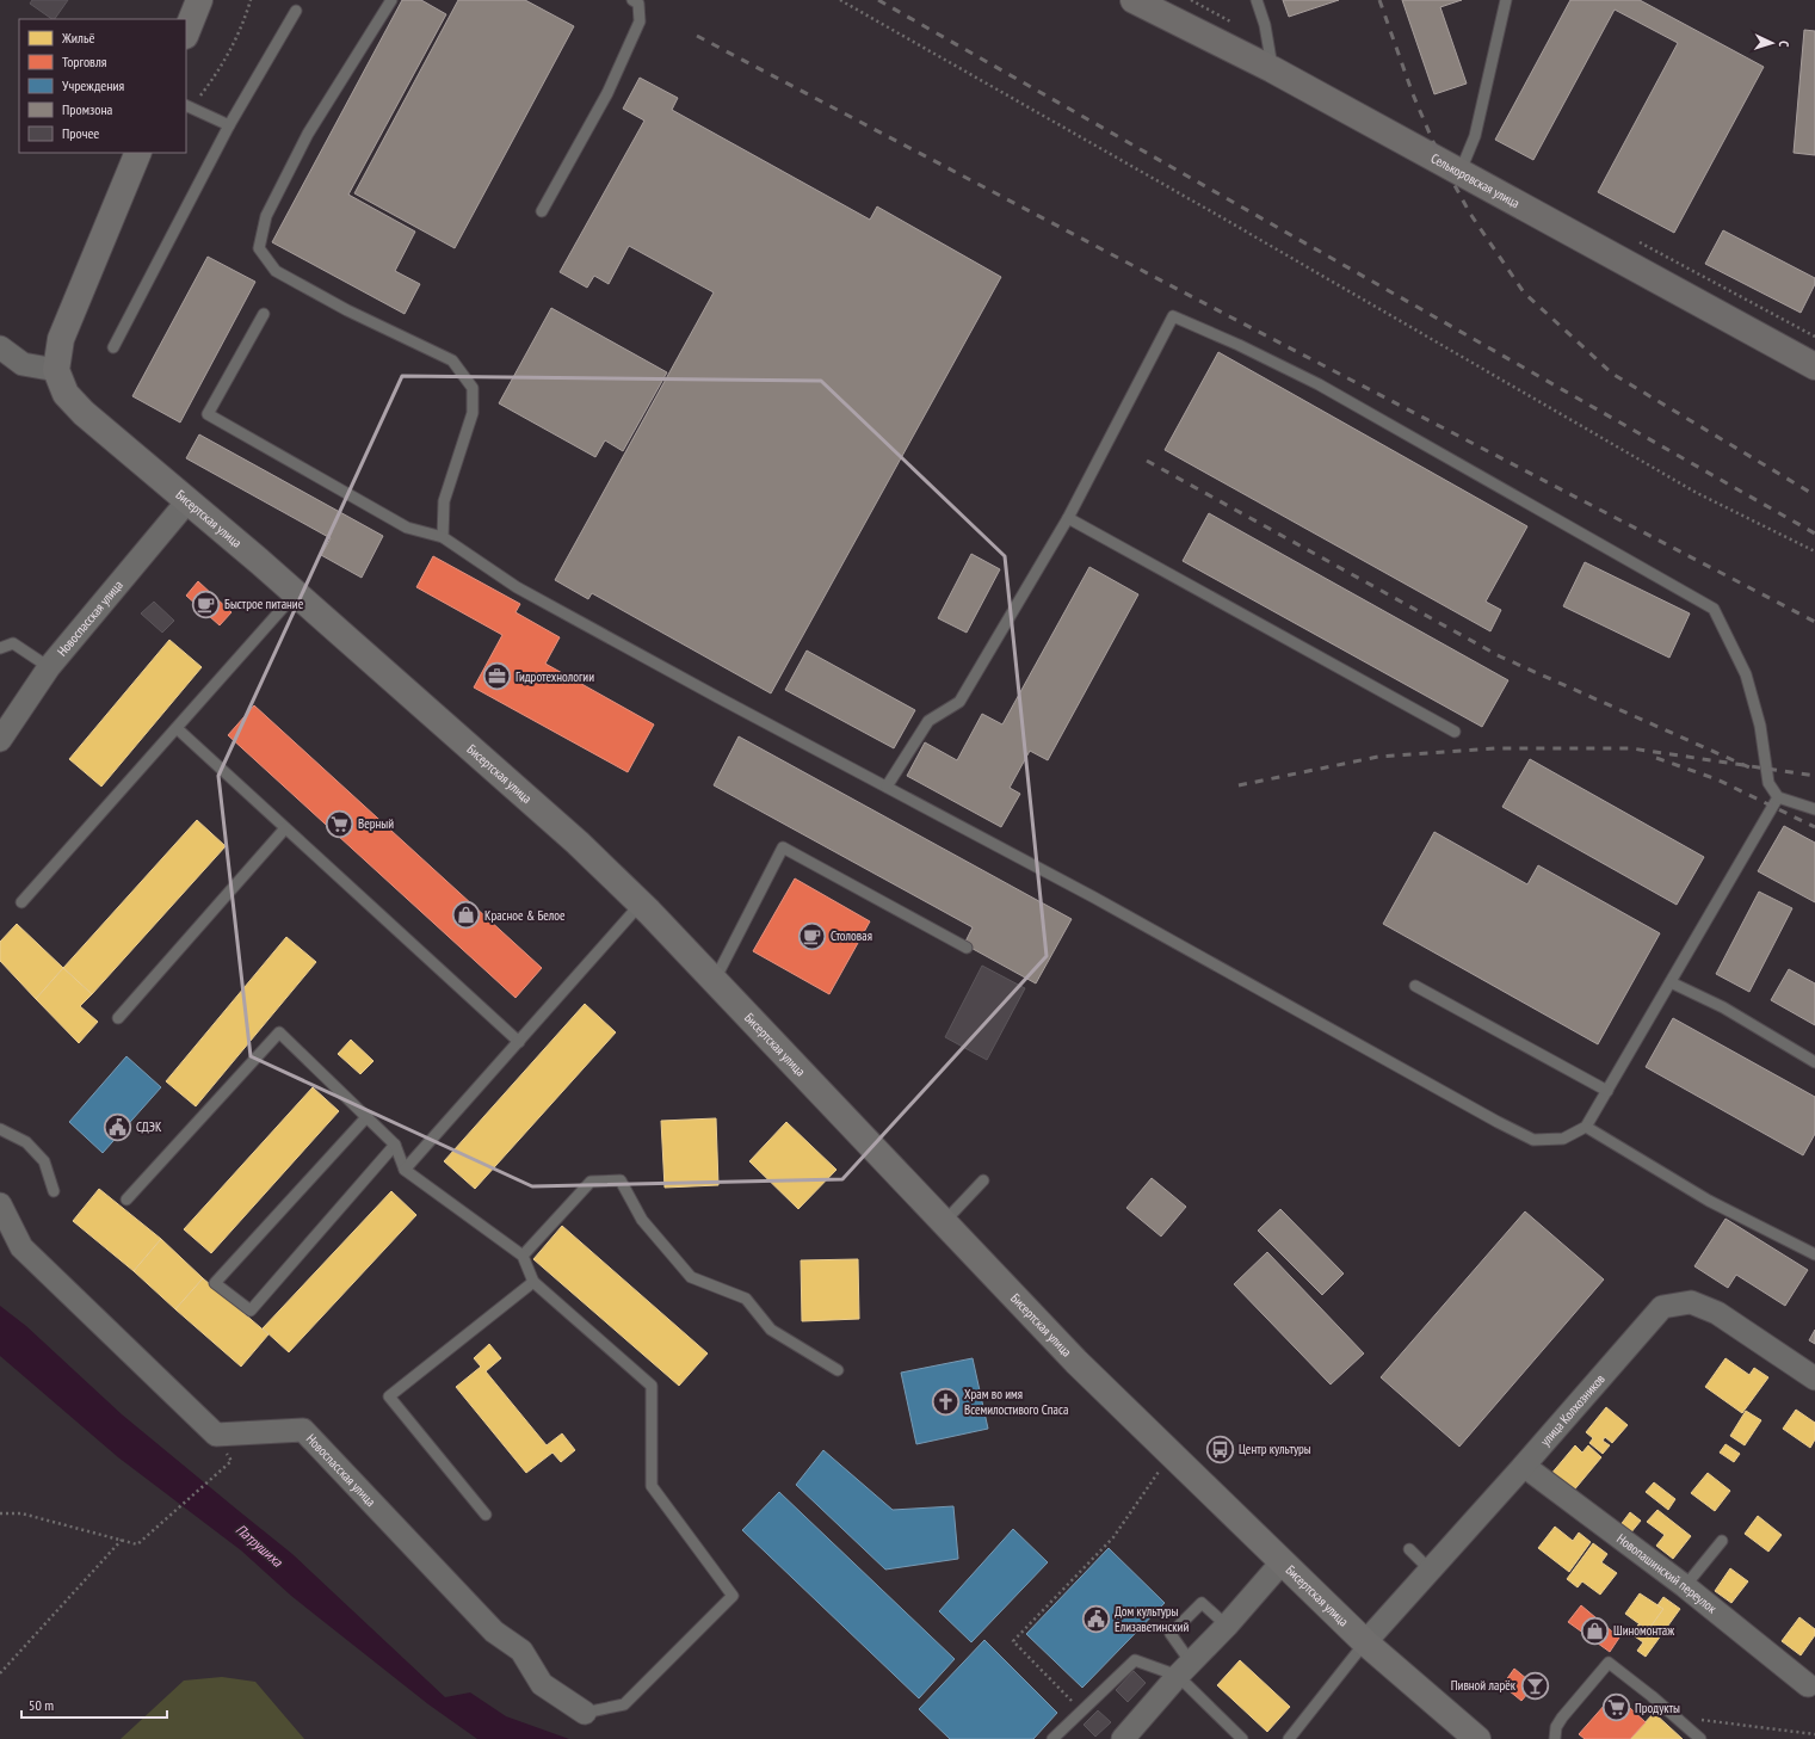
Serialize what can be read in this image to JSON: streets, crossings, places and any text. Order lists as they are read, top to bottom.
{
  "streets": {
    "main road": ["Селькоровская улица", "Бисертская улица"],
    "street": ["Новоспасская улица", "улица Колхозников", "Новопашинский переулок"]
  },
  "crossings": [
    ["Бисертская улица", "Новоспасская улица"],
    ["Бисертская улица", "улица Колхозников"],
    ["улица Колхозников", "Новопашинский переулок"]
  ],
  "water": ["Патрушиха"],
  "places": {
    "cafe": ["Быстрое питание", "Столовая"],
    "office": ["Гидротехнологии"],
    "supermarket": ["Верный", "Продукты"],
    "shop": ["Красное & Белое", "Шиномонтаж"],
    "public building": ["СДЭК", "Дом культуры Елизаветинский"],
    "church": ["Храм во имя Всемилостивого Спаса"],
    "bus stop": ["Центр культуры"],
    "bar": ["Пивной ларёк"]
  },
  "legend": [
    "Жильё",
    "Торговля",
    "Учреждения",
    "Промзона",
    "Прочее"
  ],
  "scale_bar": "50 m",
  "north": "right"
}
